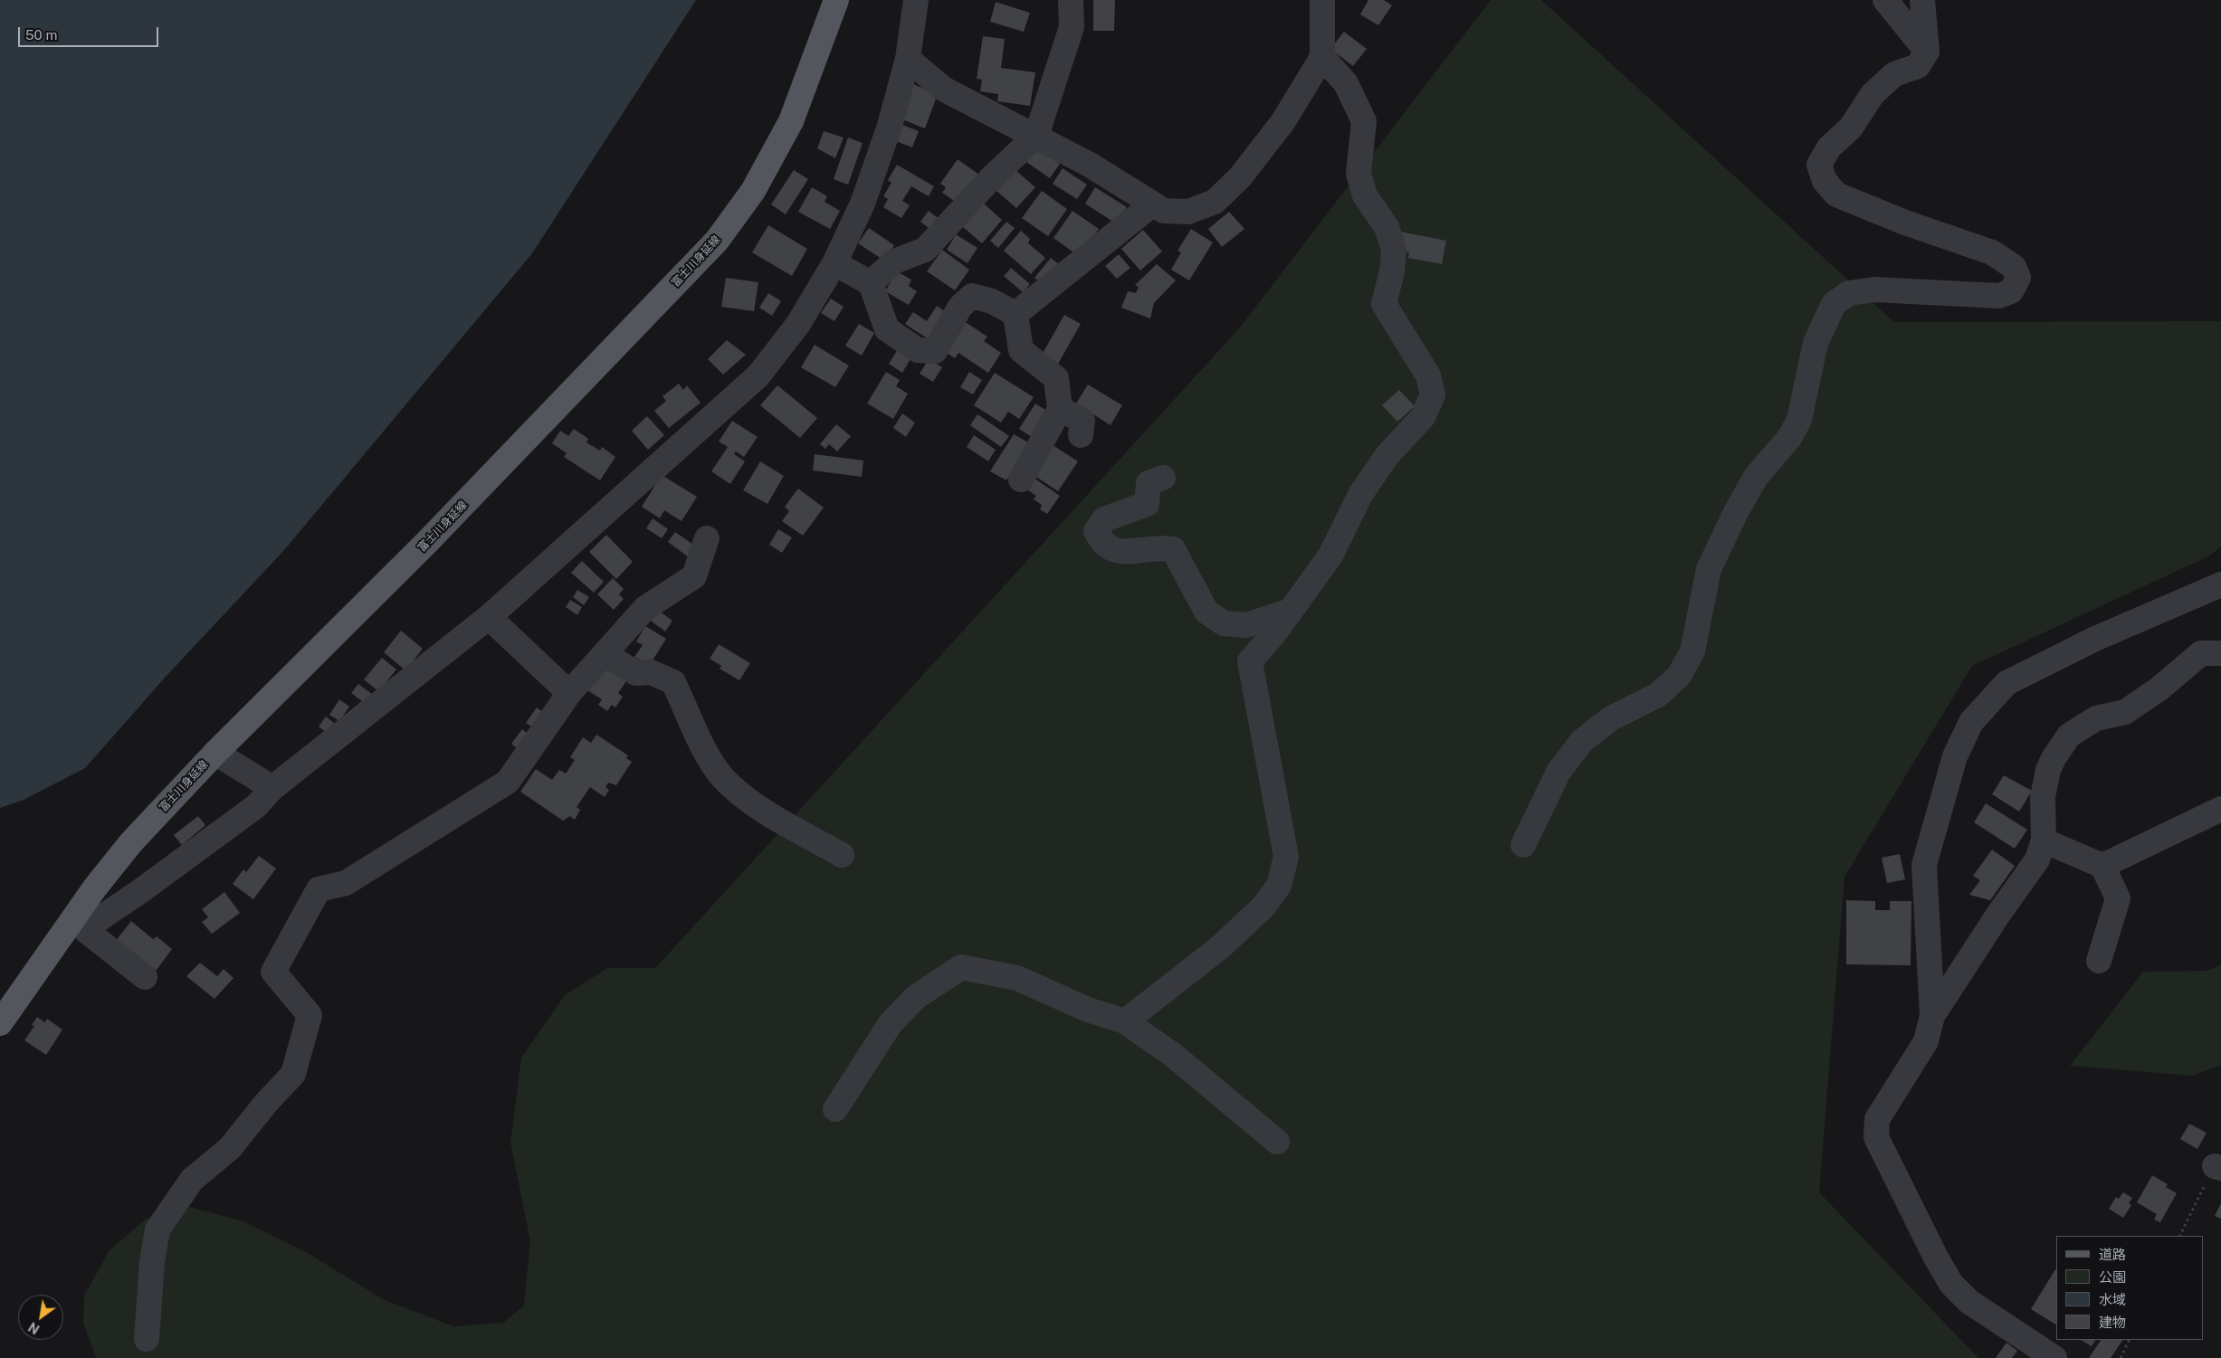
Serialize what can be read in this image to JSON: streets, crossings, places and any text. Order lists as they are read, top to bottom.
{
  "streets": {
    "main road": ["富士川身延線"]
  },
  "legend": [
    "道路",
    "公園",
    "水域",
    "建物"
  ],
  "scale_bar": "50 m",
  "north": "bottom left"
}
